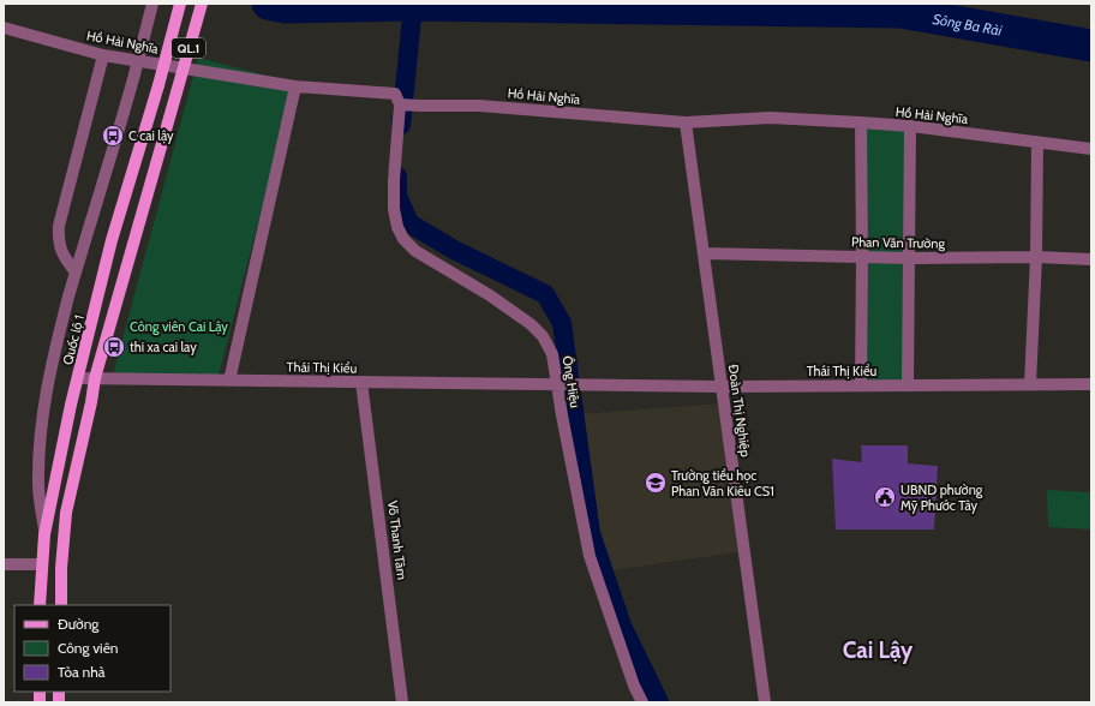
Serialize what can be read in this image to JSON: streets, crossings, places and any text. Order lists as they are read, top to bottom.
{
  "streets": {
    "main road": ["QL.1", "Quốc lộ 1"],
    "street": [
      "Hồ Hải Nghĩa",
      "Phan Văn Trường",
      "Thái Thị Kiểu",
      "Ông Hiệu",
      "Đoàn Thị Nghiệp",
      "Võ Thanh Tâm"
    ]
  },
  "crossings": [
    ["Hồ Hải Nghĩa", "Ông Hiệu"],
    ["Hồ Hải Nghĩa", "Đoàn Thị Nghiệp"],
    ["QL.1", "Thái Thị Kiểu"],
    ["Phan Văn Trường", "Đoàn Thị Nghiệp"],
    ["Quốc lộ 1", "Thái Thị Kiểu"],
    ["Thái Thị Kiểu", "Ông Hiệu"],
    ["Thái Thị Kiểu", "Đoàn Thị Nghiệp"],
    ["Thái Thị Kiểu", "Võ Thanh Tâm"]
  ],
  "districts": ["Cai Lậy"],
  "water": ["Sông Ba Rài"],
  "parks": ["Công viên Cai Lậy"],
  "places": {
    "bus stop": ["C cai lậy", "thi xa cai lay"],
    "school or university": ["Trường tiểu học Phan Văn Kiêu CS1"],
    "public building": ["UBND phường Mỹ Phước Tây"]
  },
  "legend": ["Đường", "Công viên", "Tòa nhà"]
}
